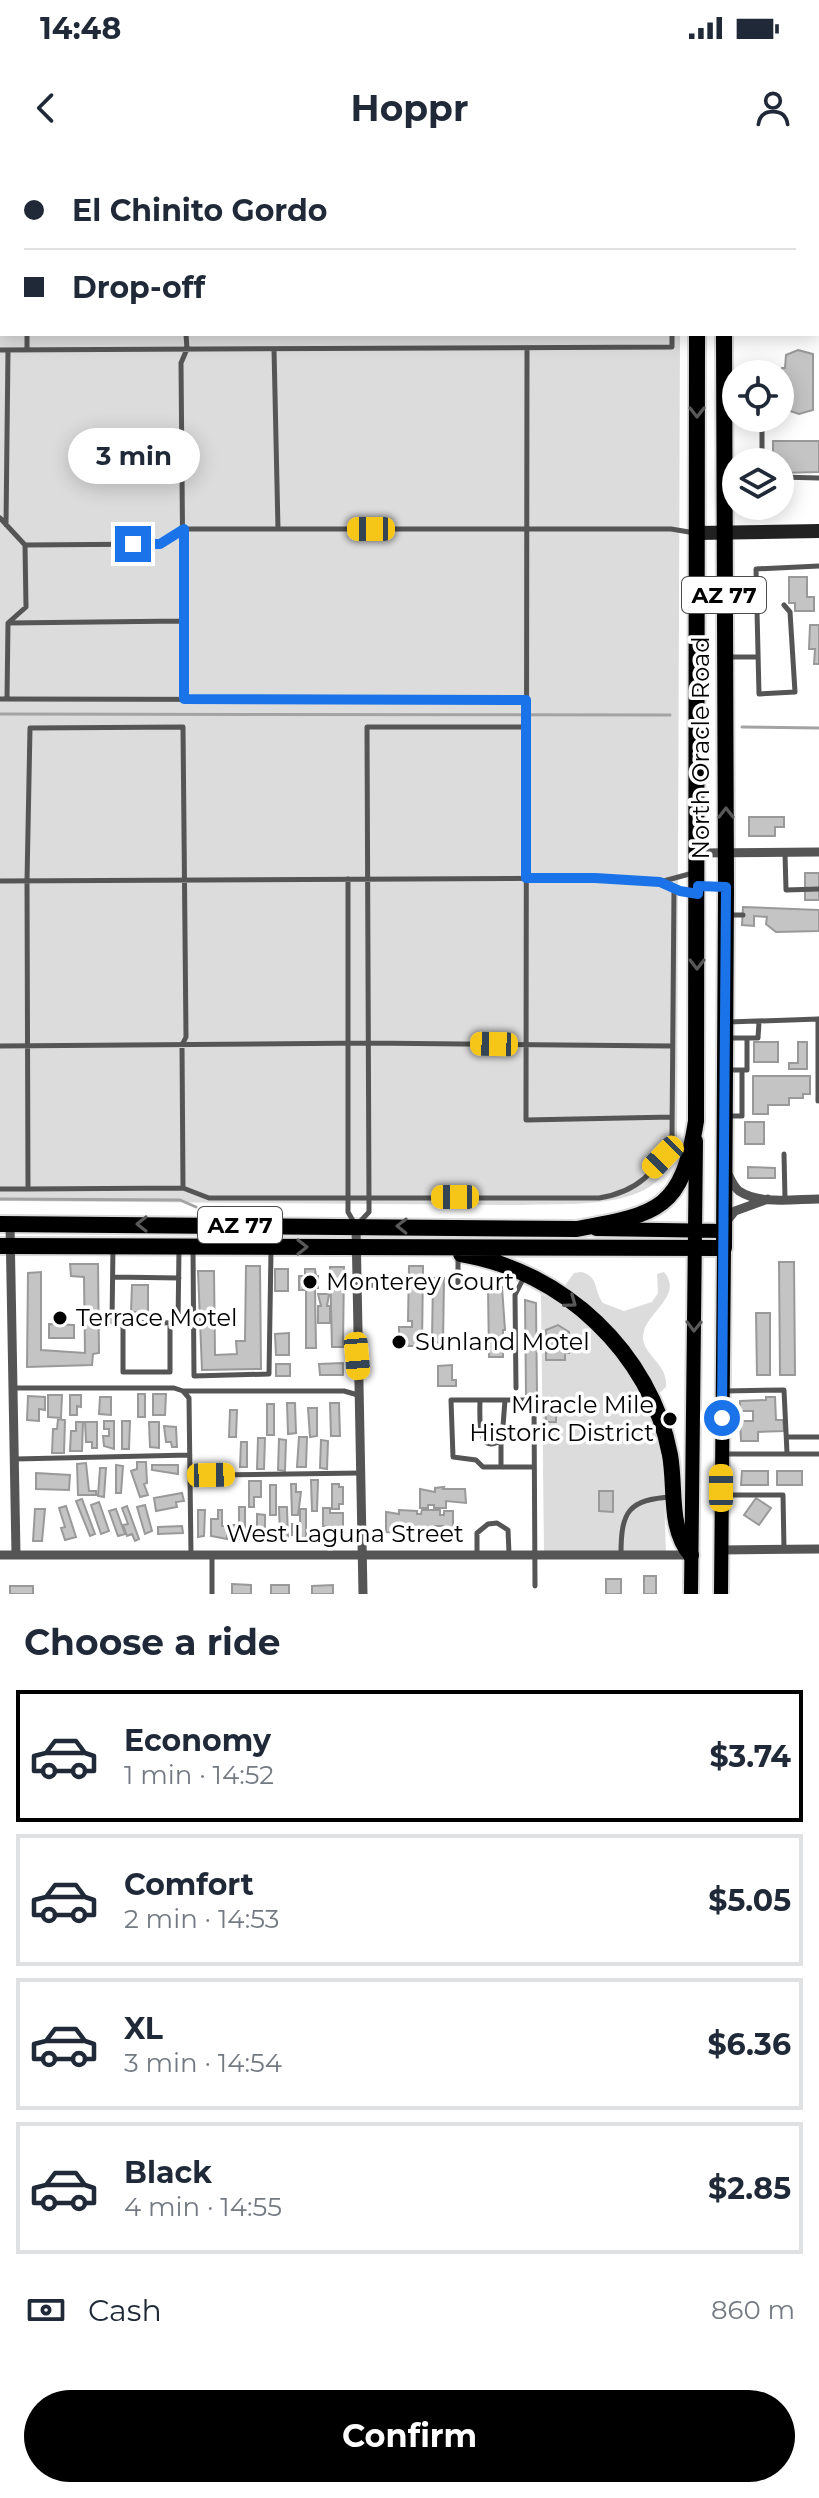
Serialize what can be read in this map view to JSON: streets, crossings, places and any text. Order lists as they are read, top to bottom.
{
  "streets": {
    "highway": ["AZ 77", "North Oracle Road"],
    "street": ["West Laguna Street"]
  },
  "crossings": [
    ["AZ 77", "North Oracle Road"],
    ["North Oracle Road", "West Laguna Street"]
  ],
  "places": [
    "Monterey Court",
    "Terrace Motel",
    "Sunland Motel",
    "Miracle Mile Historic District"
  ],
  "page": {
    "status": "14:48",
    "header": "Hoppr",
    "banner": ["El Chinito Gordo", "Drop-off"],
    "bubble": "3 min",
    "heading": "Choose a ride",
    "list": [
      {
        "name": "Economy",
        "note": "1 min · 14:52",
        "value": "$3.74"
      },
      {
        "name": "Comfort",
        "note": "2 min · 14:53",
        "value": "$5.05"
      },
      {
        "name": "XL",
        "note": "3 min · 14:54",
        "value": "$6.36"
      },
      {
        "name": "Black",
        "note": "4 min · 14:55",
        "value": "$2.85"
      }
    ],
    "pay": ["Cash", "860 m"],
    "buttons": "Confirm"
  }
}
